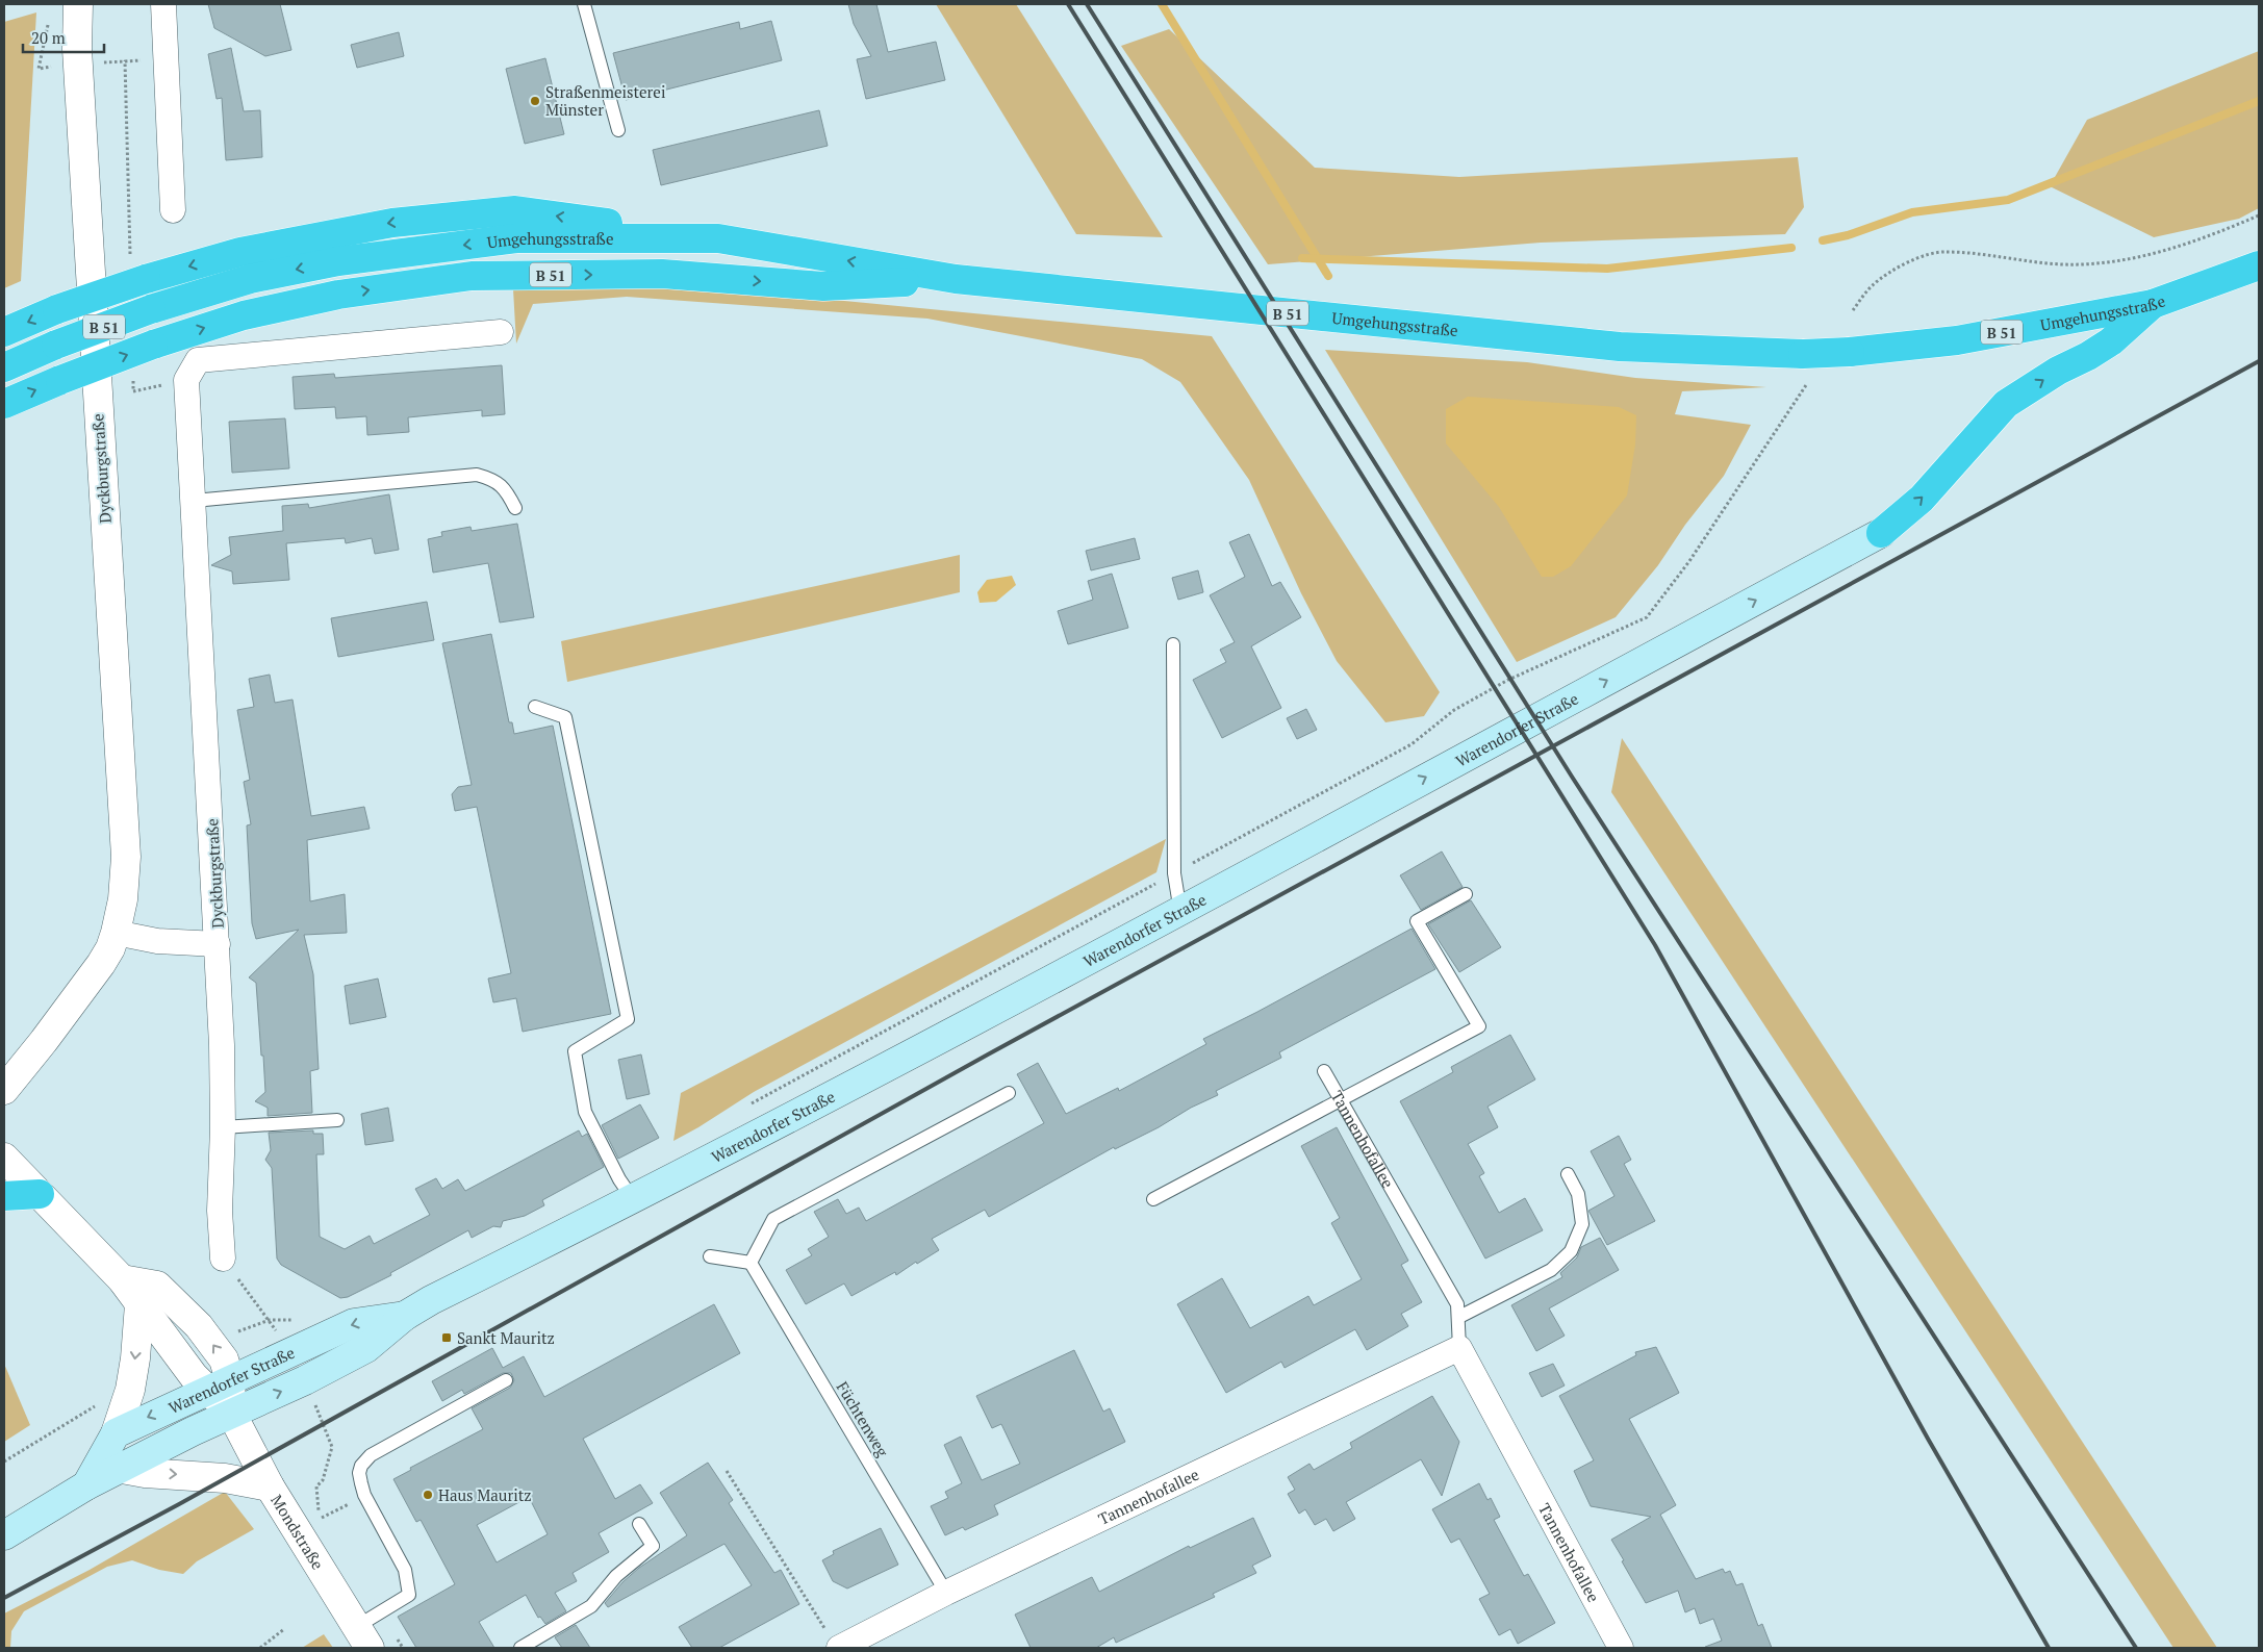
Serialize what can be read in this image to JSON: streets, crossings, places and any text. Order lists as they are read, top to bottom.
{
  "streets": {
    "highway": ["Umgehungsstraße", "B 51"],
    "main road": ["Warendorfer Straße"],
    "street": ["Dyckburgstraße", "Tannenhofallee", "Mondstraße"],
    "lane": ["Füchtenweg"]
  },
  "crossings": [
    ["Warendorfer Straße", "Mondstraße"],
    ["Tannenhofallee", "Füchtenweg"]
  ],
  "places": {
    "other": ["Straßenmeisterei Münster", "Haus Mauritz"],
    "transit": ["Sankt Mauritz"]
  },
  "scale_bar": "20 m"
}
